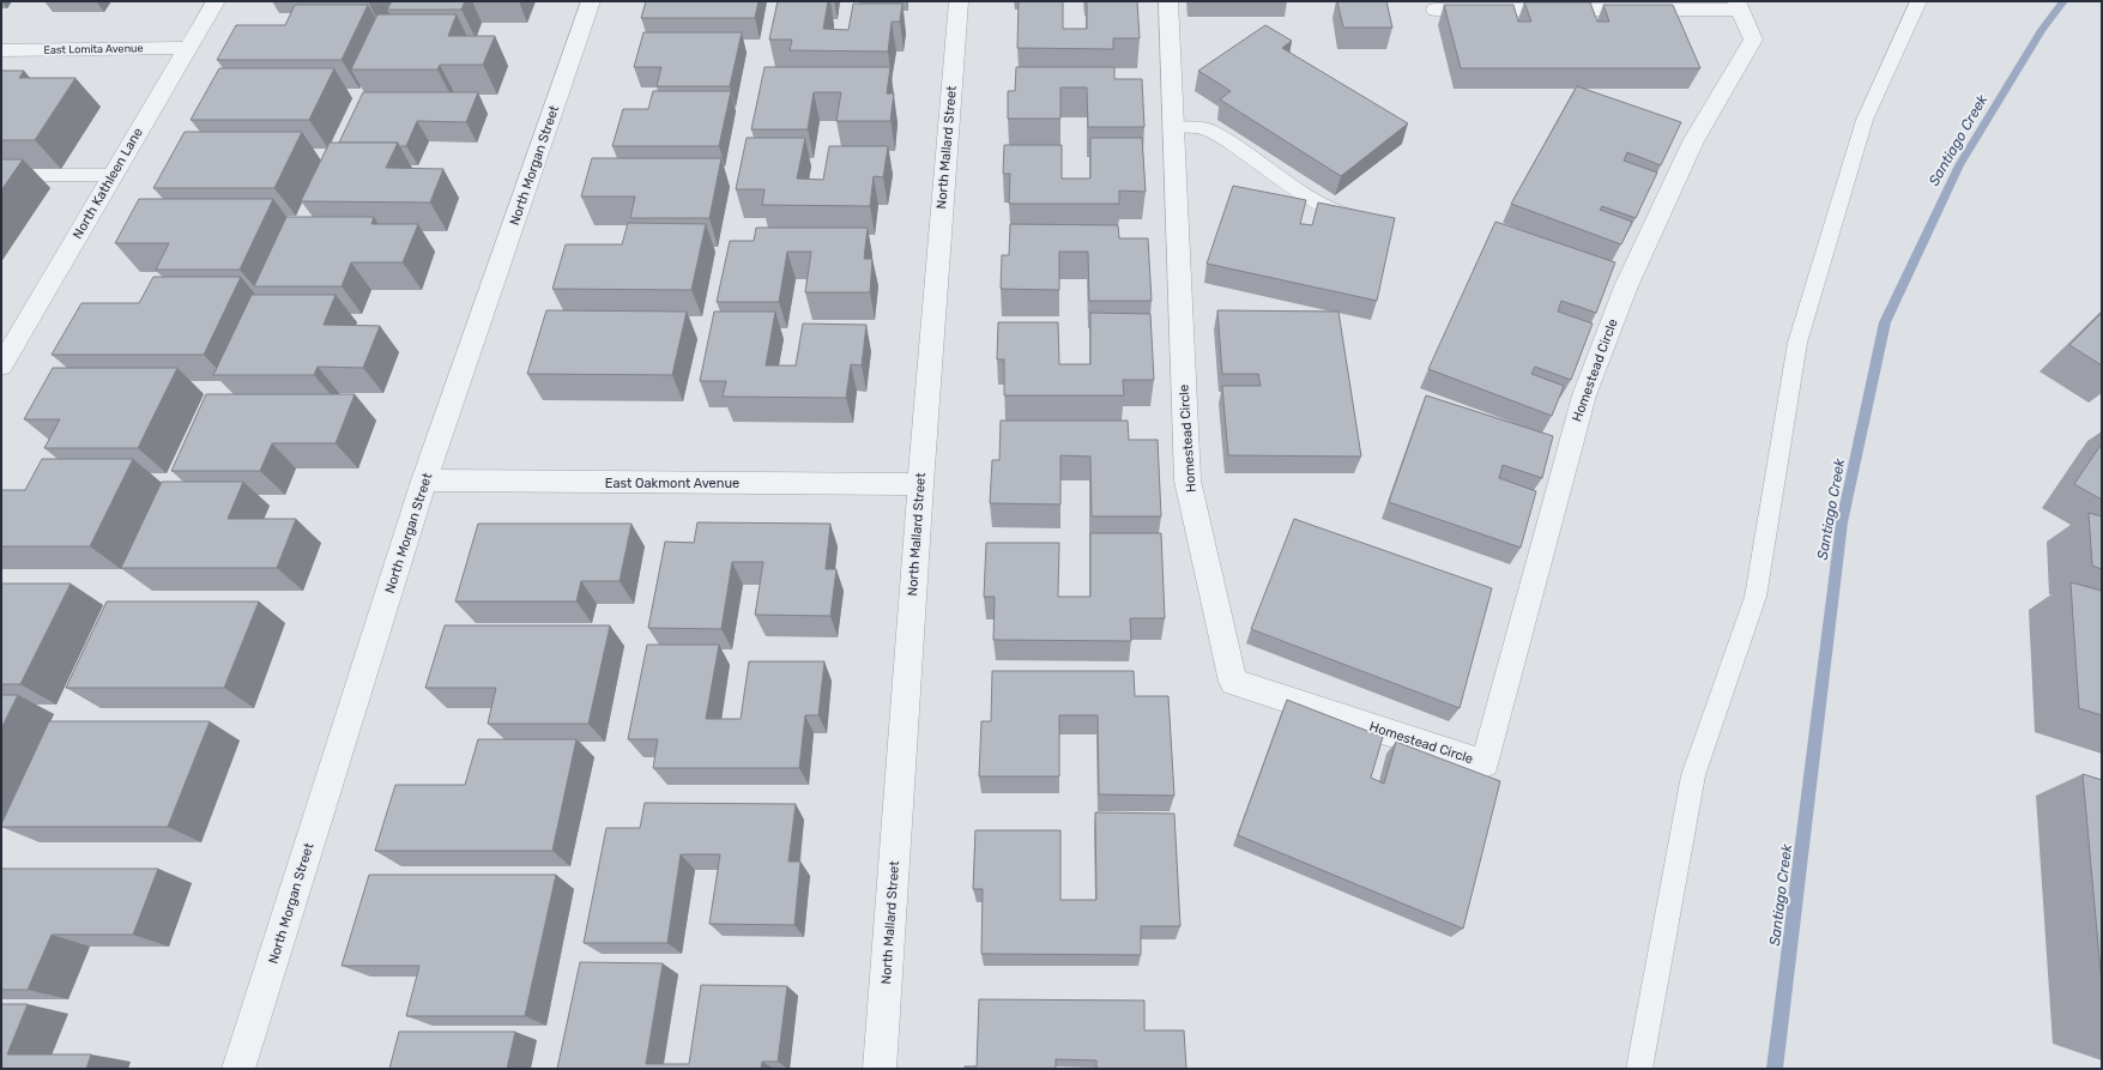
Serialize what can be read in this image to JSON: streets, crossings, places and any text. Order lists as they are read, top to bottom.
{
  "streets": {
    "street": [
      "East Lomita Avenue",
      "North Mallard Street",
      "North Morgan Street",
      "North Kathleen Lane",
      "Homestead Circle",
      "East Oakmont Avenue"
    ]
  },
  "crossings": [
    ["East Lomita Avenue", "North Kathleen Lane"],
    ["North Mallard Street", "East Oakmont Avenue"],
    ["North Morgan Street", "East Oakmont Avenue"]
  ],
  "water": ["Santiago Creek"]
}
